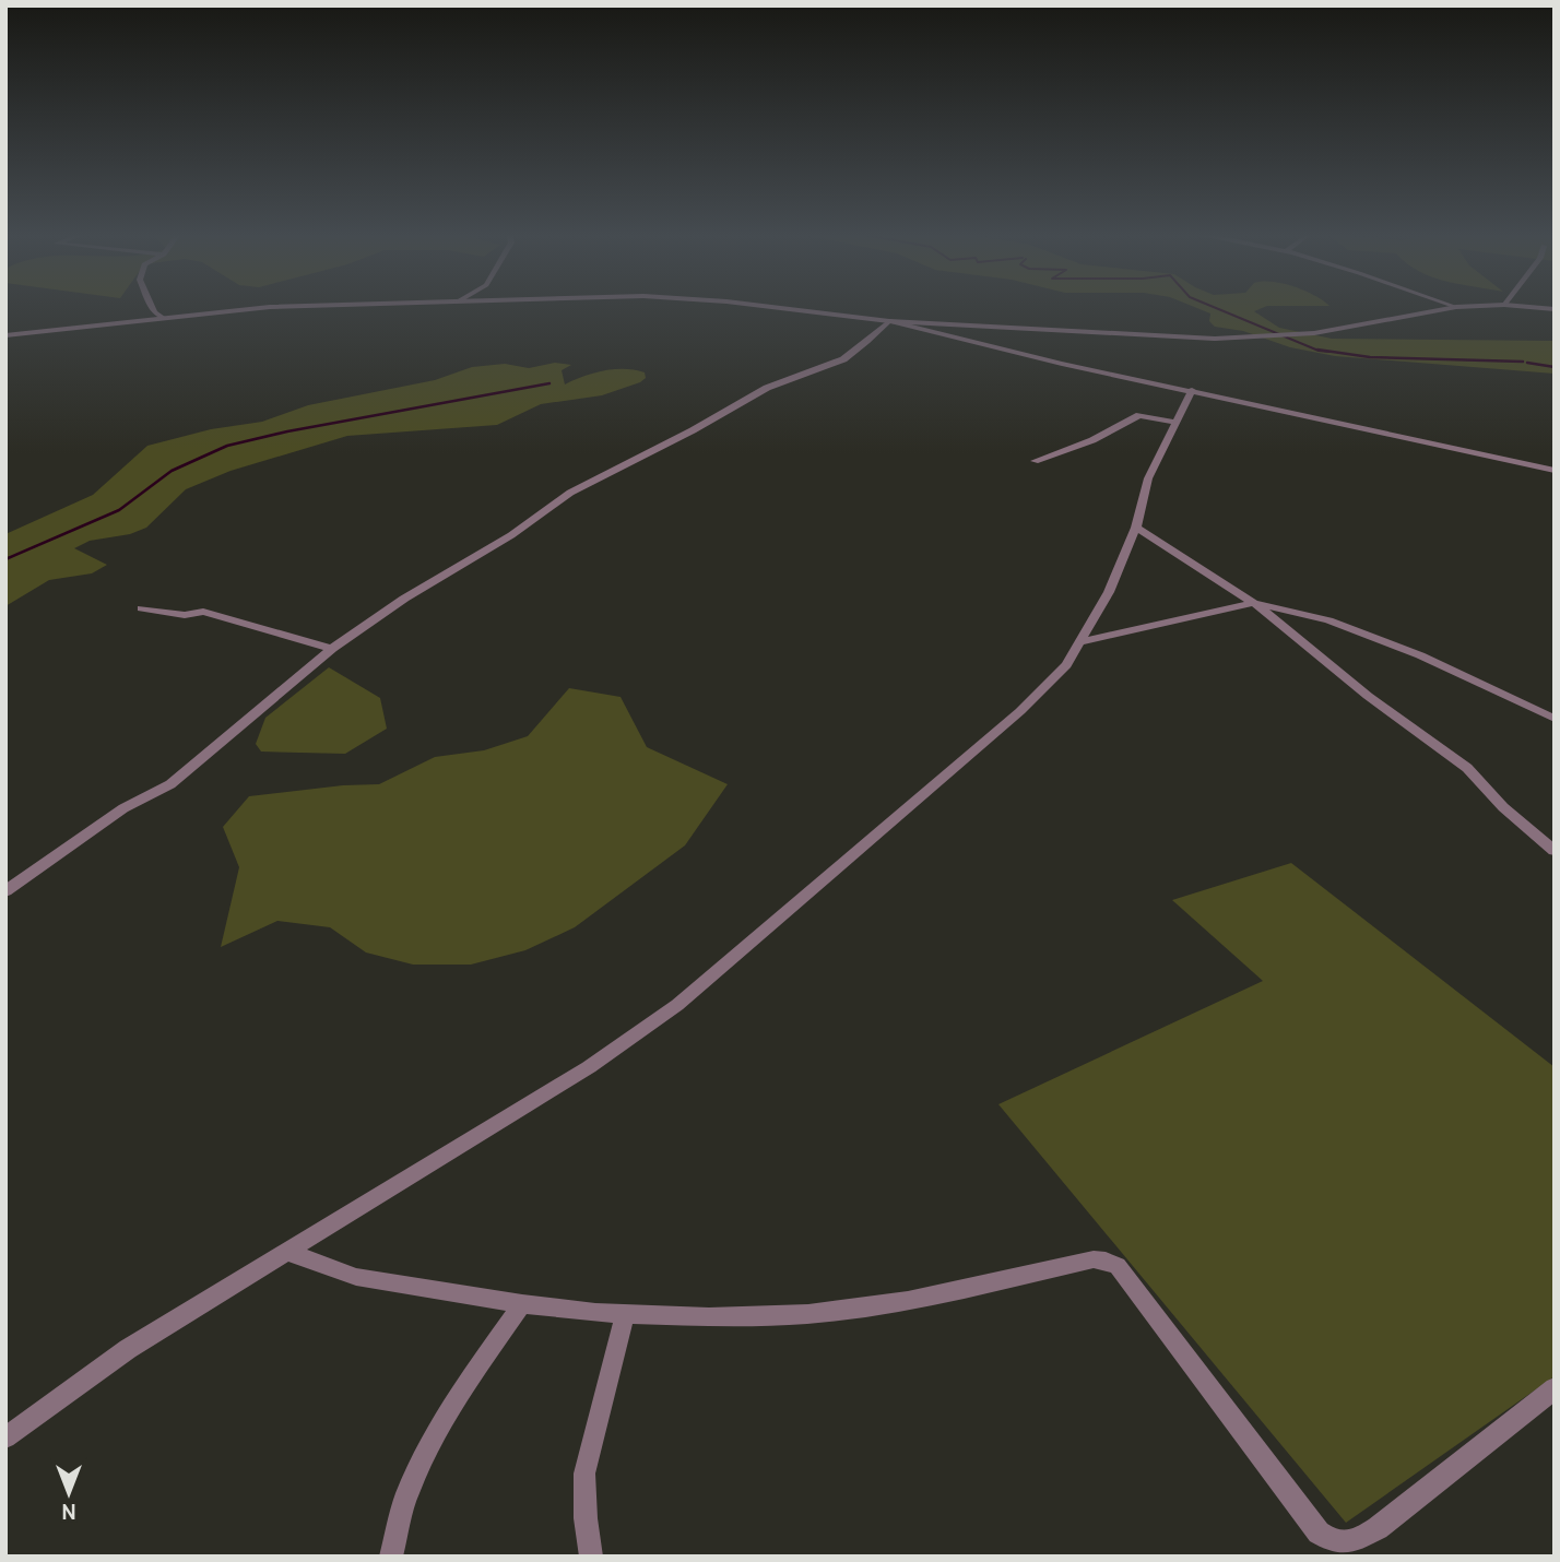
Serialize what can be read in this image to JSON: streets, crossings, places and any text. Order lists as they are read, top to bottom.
{
  "north": "bottom"
}
